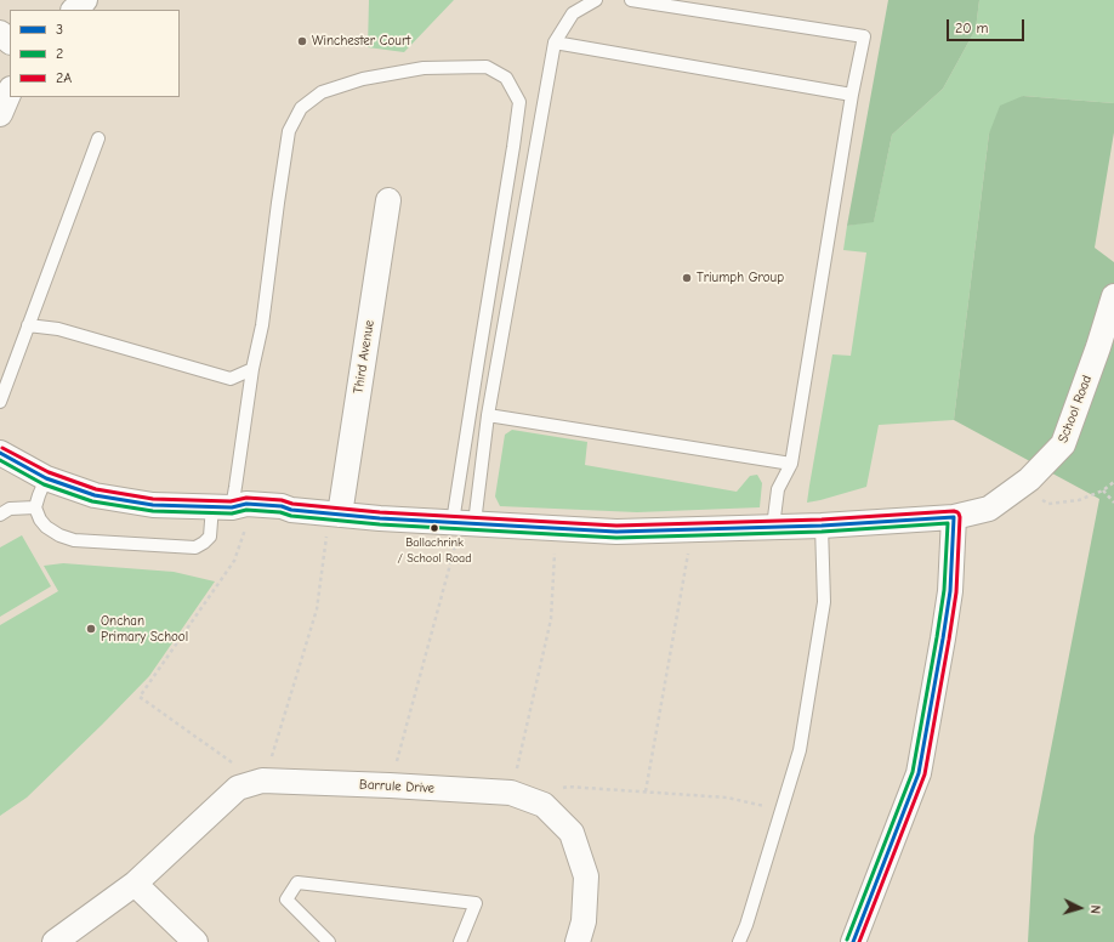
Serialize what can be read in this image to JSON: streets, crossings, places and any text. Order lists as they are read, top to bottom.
{
  "streets": {
    "street": ["Third Avenue", "School Road", "Barrule Drive"]
  },
  "crossings": [
    ["Third Avenue", "School Road"]
  ],
  "places": [
    "Winchester Court",
    "Triumph Group",
    "Ballachrink / School Road",
    "Onchan Primary School"
  ],
  "lines": ["transit line 2A", "transit line 3", "transit line 2"],
  "legend": ["3", "2", "2A"],
  "scale_bar": "20 m",
  "north": "right"
}
